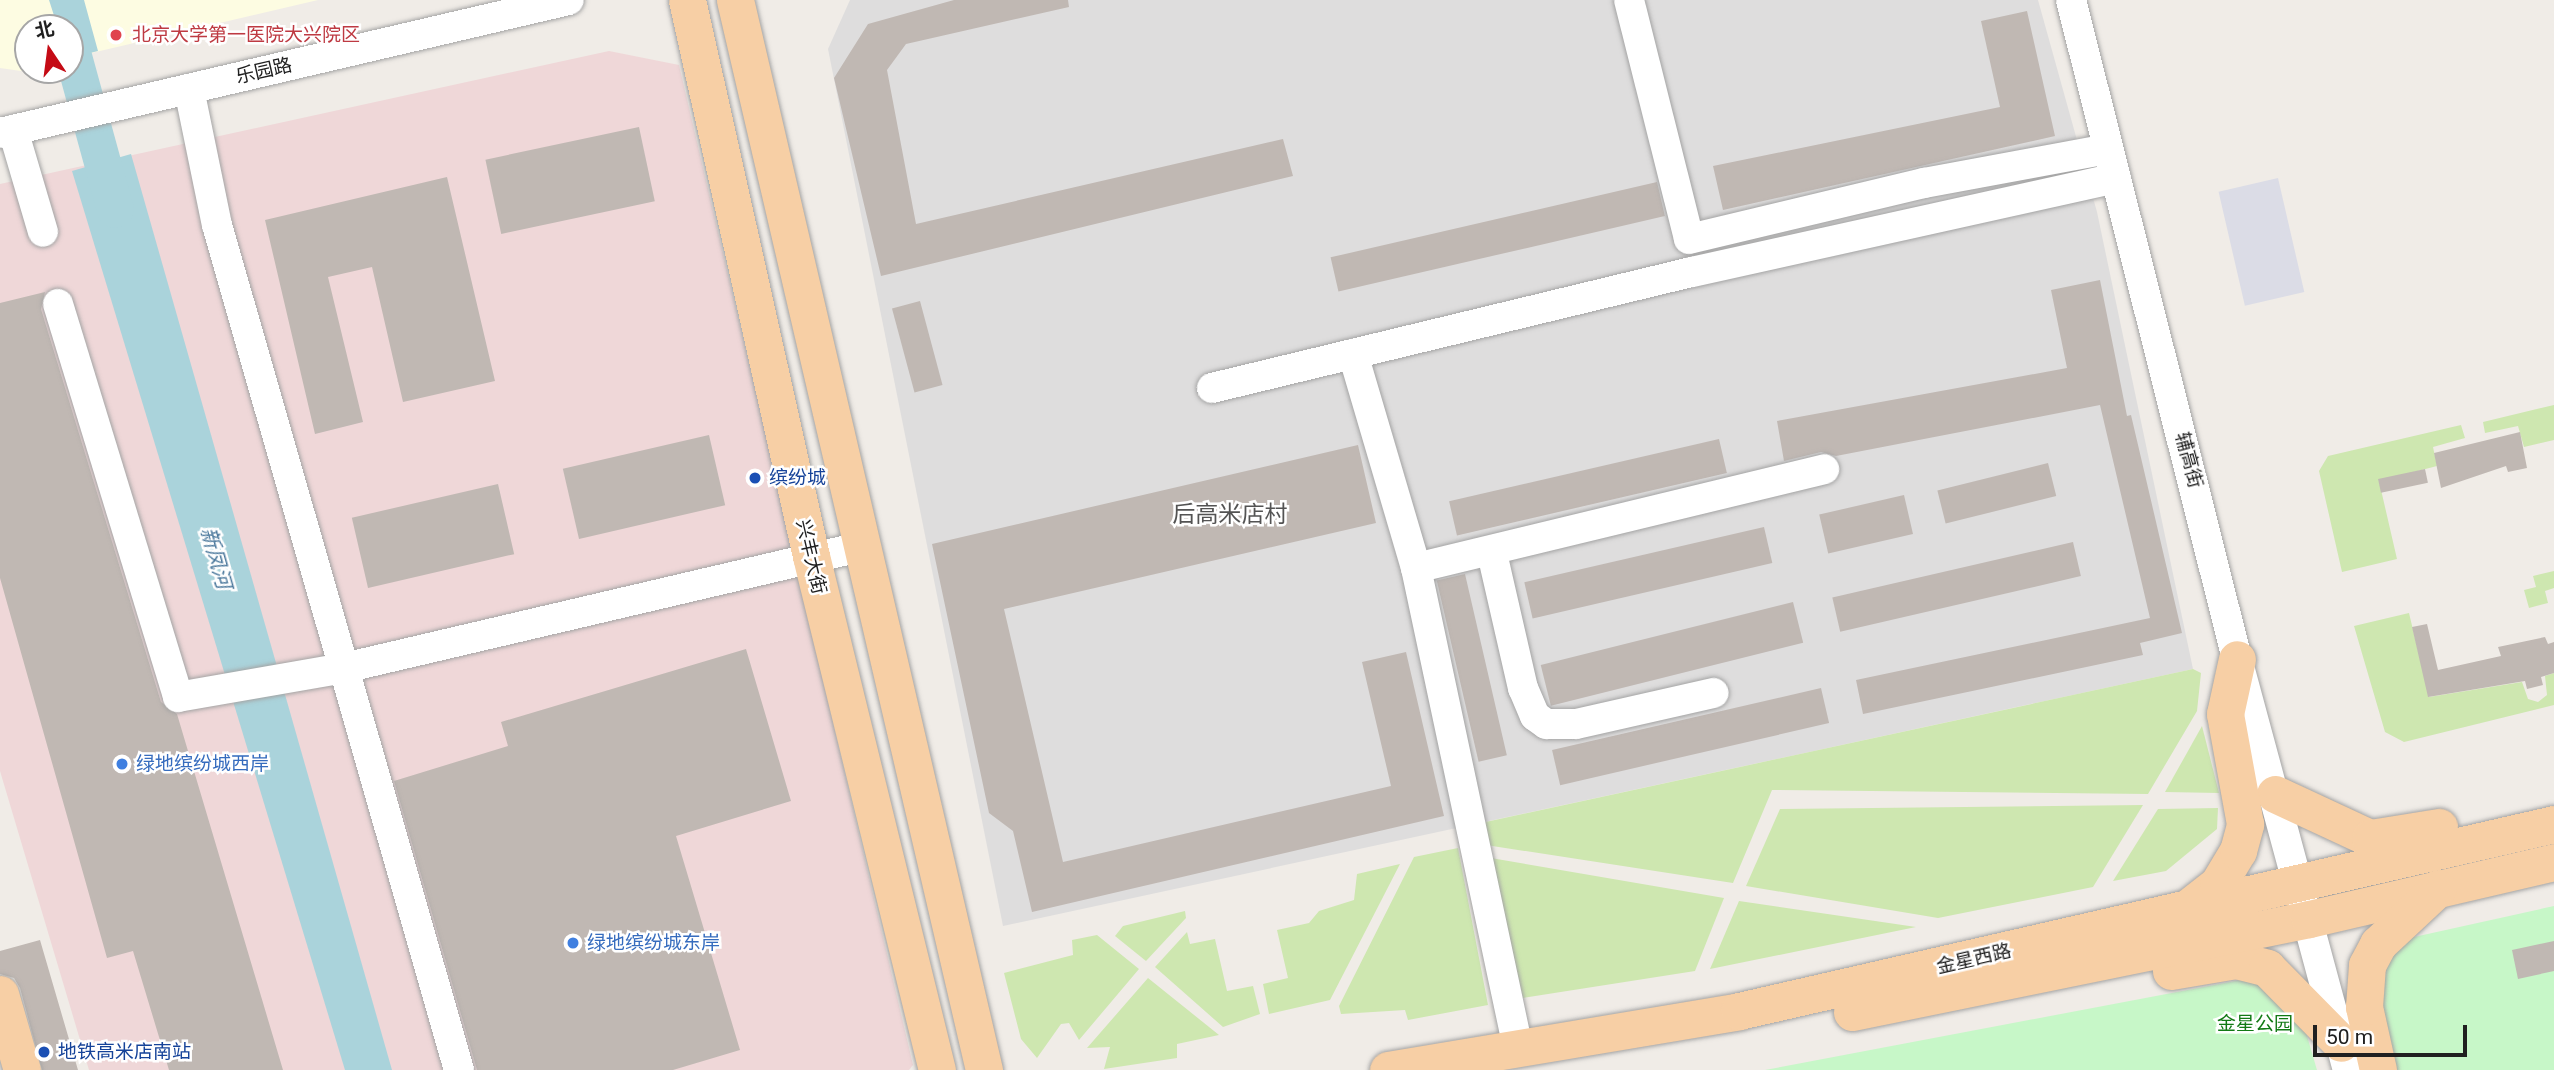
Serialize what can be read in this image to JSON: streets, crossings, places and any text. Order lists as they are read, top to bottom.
{
  "streets": {
    "main road": ["兴丰大街", "金星西路"],
    "street": ["乐园路", "辅高街"]
  },
  "crossings": [
    ["辅高街", "金星西路"]
  ],
  "districts": ["后高米店村"],
  "water": ["新凤河"],
  "parks": ["金星公园"],
  "places": [
    "北京大学第一医院大兴院区",
    "缤纷城",
    "绿地缤纷城西岸",
    "绿地缤纷城东岸",
    "地铁高米店南站"
  ],
  "scale_bar": "50 m",
  "north": "top"
}
